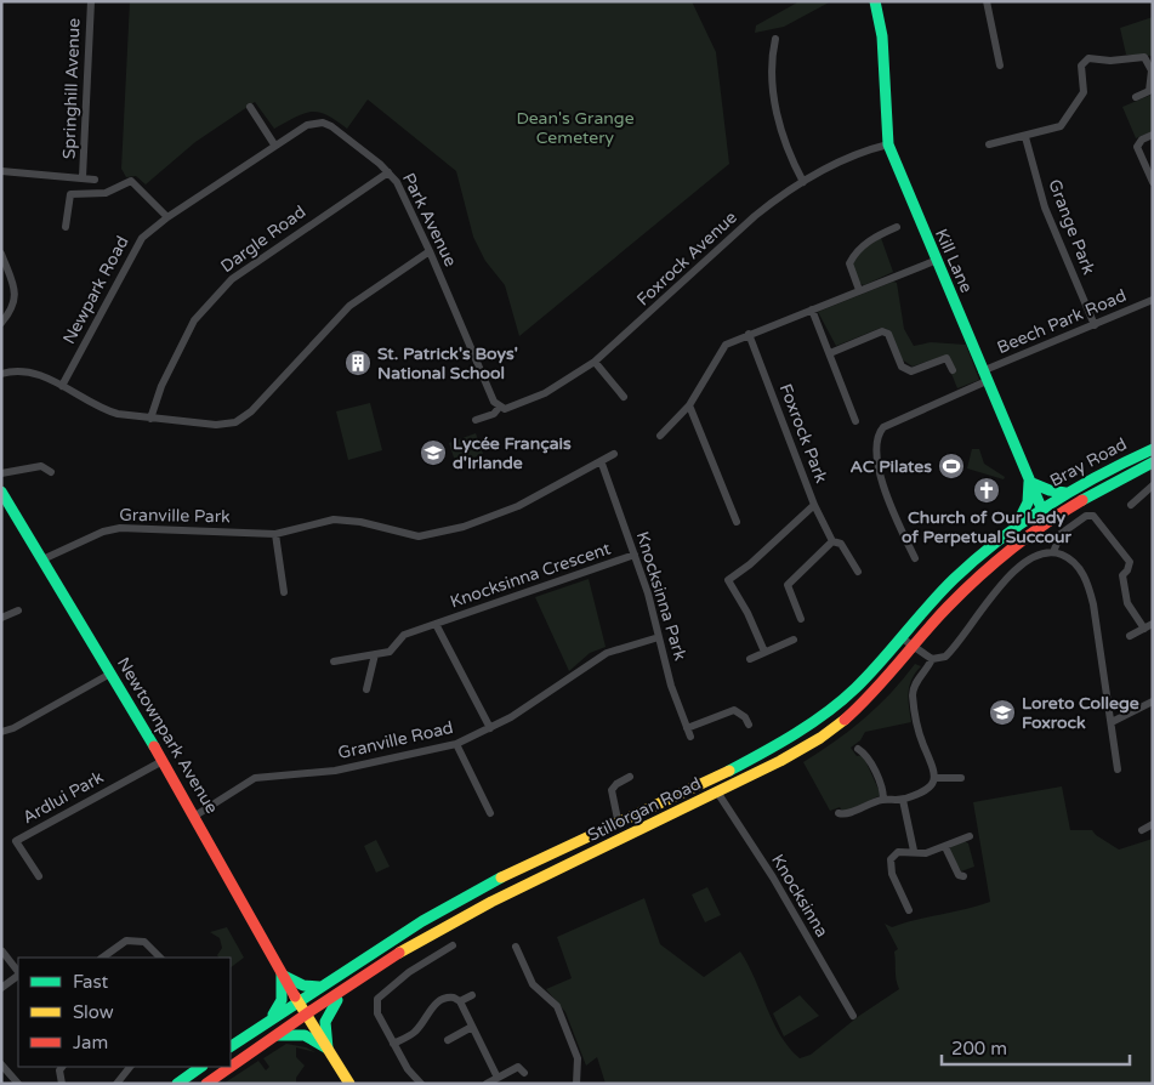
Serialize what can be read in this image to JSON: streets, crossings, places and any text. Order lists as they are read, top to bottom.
{
  "streets": {
    "main road": [
      "Kill Lane",
      "Bray Road",
      "Newtownpark Avenue",
      "Stillorgan Road"
    ],
    "street": [
      "Springhill Avenue",
      "Park Avenue",
      "Grange Park",
      "Dargle Road",
      "Foxrock Avenue",
      "Newpark Road",
      "Beech Park Road",
      "Foxrock Park",
      "Granville Park",
      "Knocksinna Crescent",
      "Knocksinna Park",
      "Granville Road",
      "Ardlui Park",
      "Knocksinna"
    ]
  },
  "crossings": [
    ["Park Avenue", "Dargle Road"],
    ["Park Avenue", "Foxrock Avenue"],
    ["Park Avenue", "Newpark Road"],
    ["Grange Park", "Beech Park Road"],
    ["Foxrock Avenue", "Kill Lane"],
    ["Kill Lane", "Beech Park Road"],
    ["Kill Lane", "Bray Road"],
    ["Kill Lane", "Stillorgan Road"],
    ["Bray Road", "Stillorgan Road"],
    ["Granville Park", "Knocksinna Park"],
    ["Granville Park", "Newtownpark Avenue"],
    ["Knocksinna Crescent", "Knocksinna Park"],
    ["Knocksinna Crescent", "Granville Road"],
    ["Knocksinna Park", "Granville Road"],
    ["Newtownpark Avenue", "Granville Road"],
    ["Newtownpark Avenue", "Ardlui Park"],
    ["Newtownpark Avenue", "Stillorgan Road"],
    ["Stillorgan Road", "Knocksinna"]
  ],
  "parks": ["Dean's Grange Cemetery"],
  "places": {
    "building": ["St. Patrick's Boys' National School"],
    "school or university": ["Lycée Français d'Irlande", "Loreto College Foxrock"],
    "sports": ["AC Pilates"],
    "church": ["Church of Our Lady of Perpetual Succour"]
  },
  "legend": ["Fast", "Slow", "Jam"],
  "scale_bar": "200 m"
}
